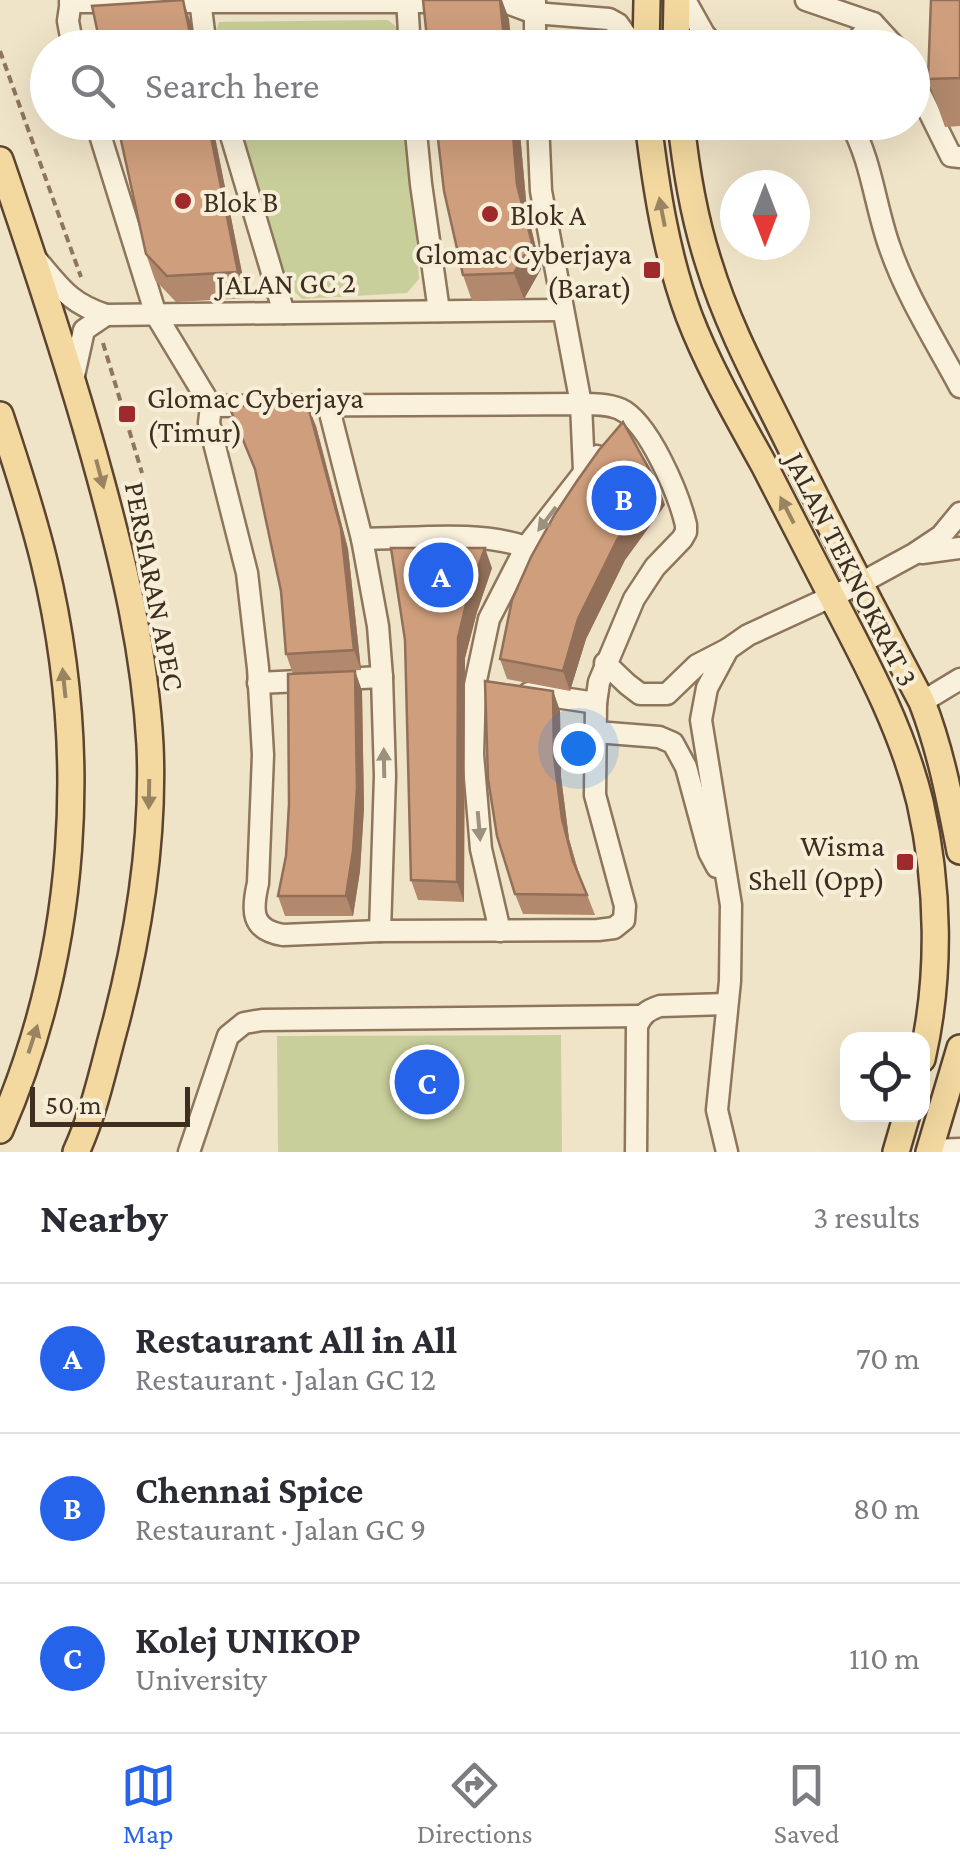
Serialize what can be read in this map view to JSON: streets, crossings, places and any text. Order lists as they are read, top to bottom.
{
  "streets": {
    "main road": ["JALAN TEKNOKRAT 3", "PERSIARAN APEC"],
    "street": ["JALAN GC 2"]
  },
  "places": {
    "other": ["Blok B", "Blok A"],
    "transit": ["Glomac Cyberjaya (Barat)", "Glomac Cyberjaya (Timur)", "Wisma Shell (Opp)"]
  },
  "scale_bar": "50 m",
  "north": "bottom",
  "page": {
    "search": "Search here",
    "pins": ["B", "A", "C"],
    "scale": "50 m",
    "heading": ["Nearby", "3 results"],
    "list": [
      {
        "mark": "A",
        "name": "Restaurant All in All",
        "note": "Restaurant · Jalan GC 12",
        "value": "70 m"
      },
      {
        "mark": "B",
        "name": "Chennai Spice",
        "note": "Restaurant · Jalan GC 9",
        "value": "80 m"
      },
      {
        "mark": "C",
        "name": "Kolej UNIKOP",
        "note": "University",
        "value": "110 m"
      }
    ],
    "nav": ["Map", "Directions", "Saved"]
  }
}
